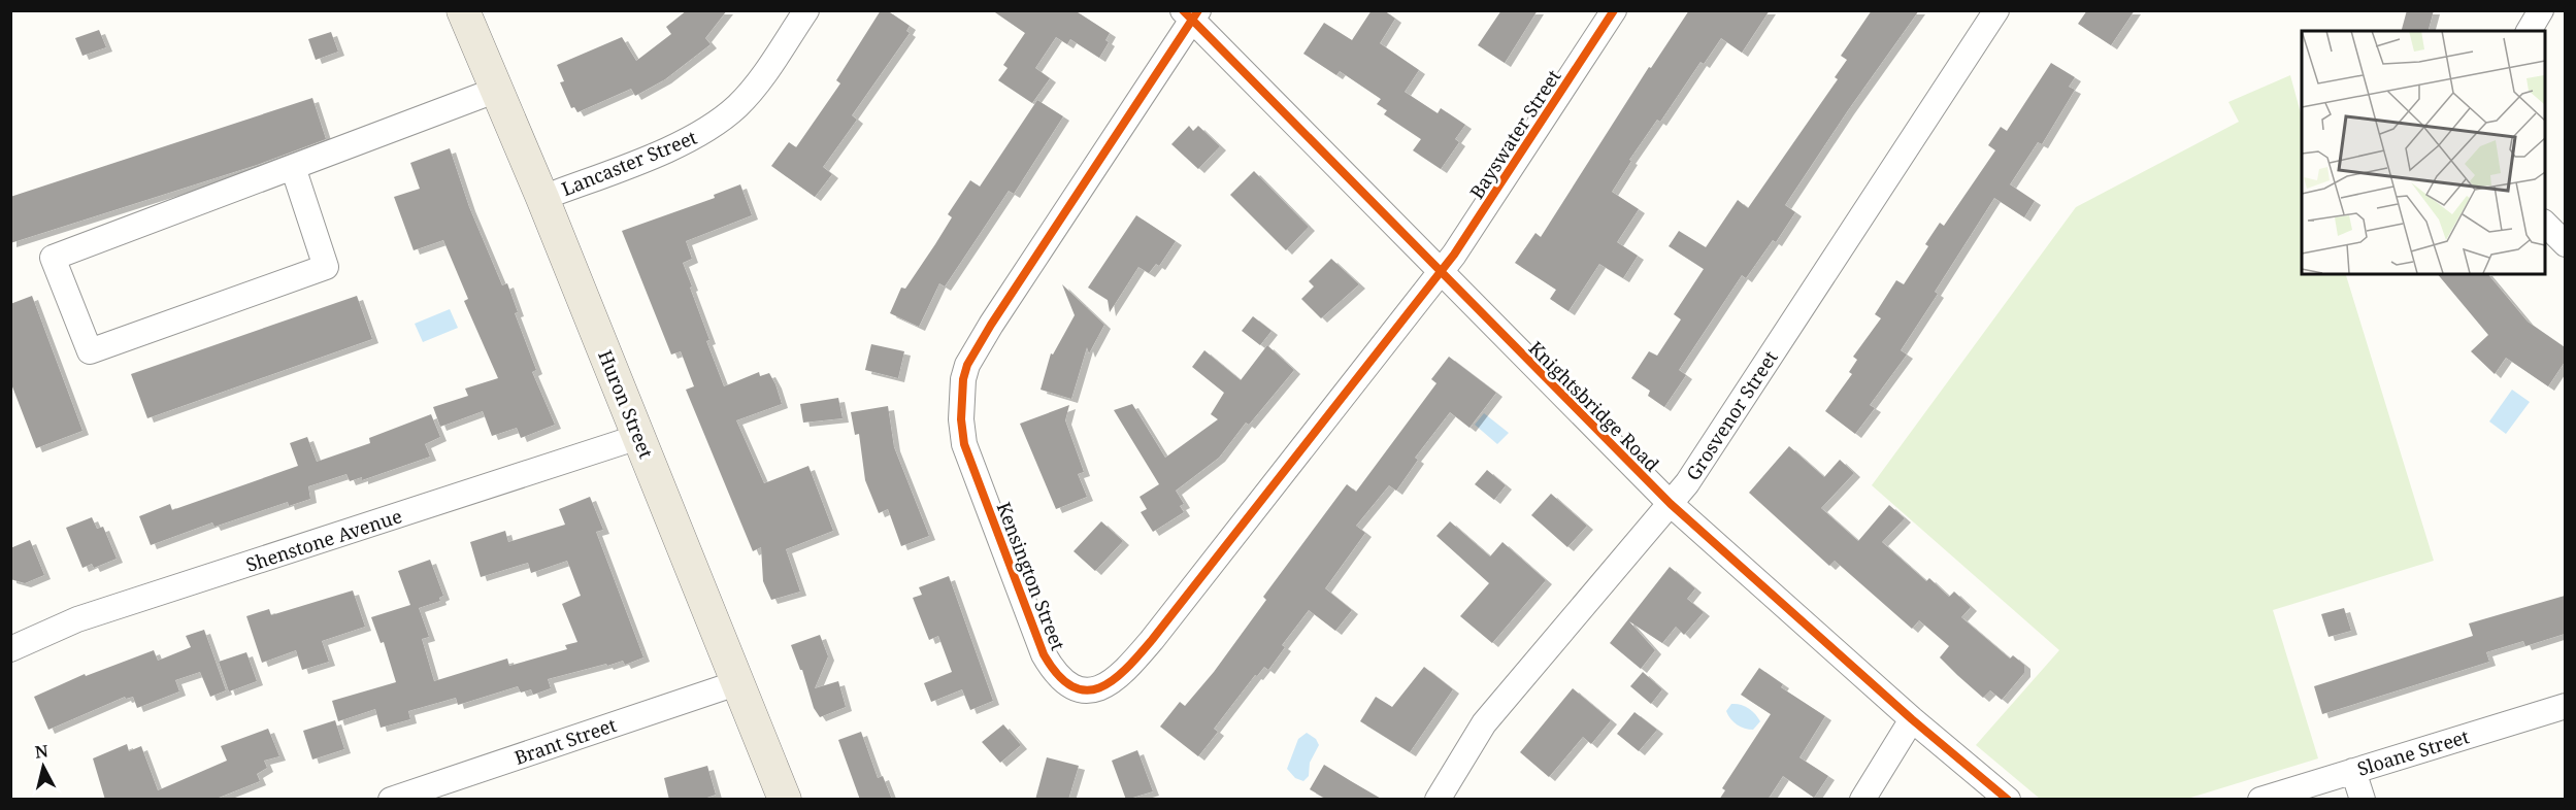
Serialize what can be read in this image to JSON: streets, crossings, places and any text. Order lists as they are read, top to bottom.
{
  "streets": {
    "main road": ["Huron Street"],
    "street": [
      "Bayswater Street",
      "Lancaster Street",
      "Knightsbridge Road",
      "Grosvenor Street",
      "Shenstone Avenue",
      "Kensington Street",
      "Brant Street",
      "Sloane Street"
    ]
  },
  "crossings": [
    ["Bayswater Street", "Knightsbridge Road"],
    ["Bayswater Street", "Kensington Street"],
    ["Lancaster Street", "Huron Street"],
    ["Huron Street", "Shenstone Avenue"],
    ["Huron Street", "Brant Street"],
    ["Knightsbridge Road", "Grosvenor Street"],
    ["Knightsbridge Road", "Kensington Street"]
  ],
  "north": "top"
}
